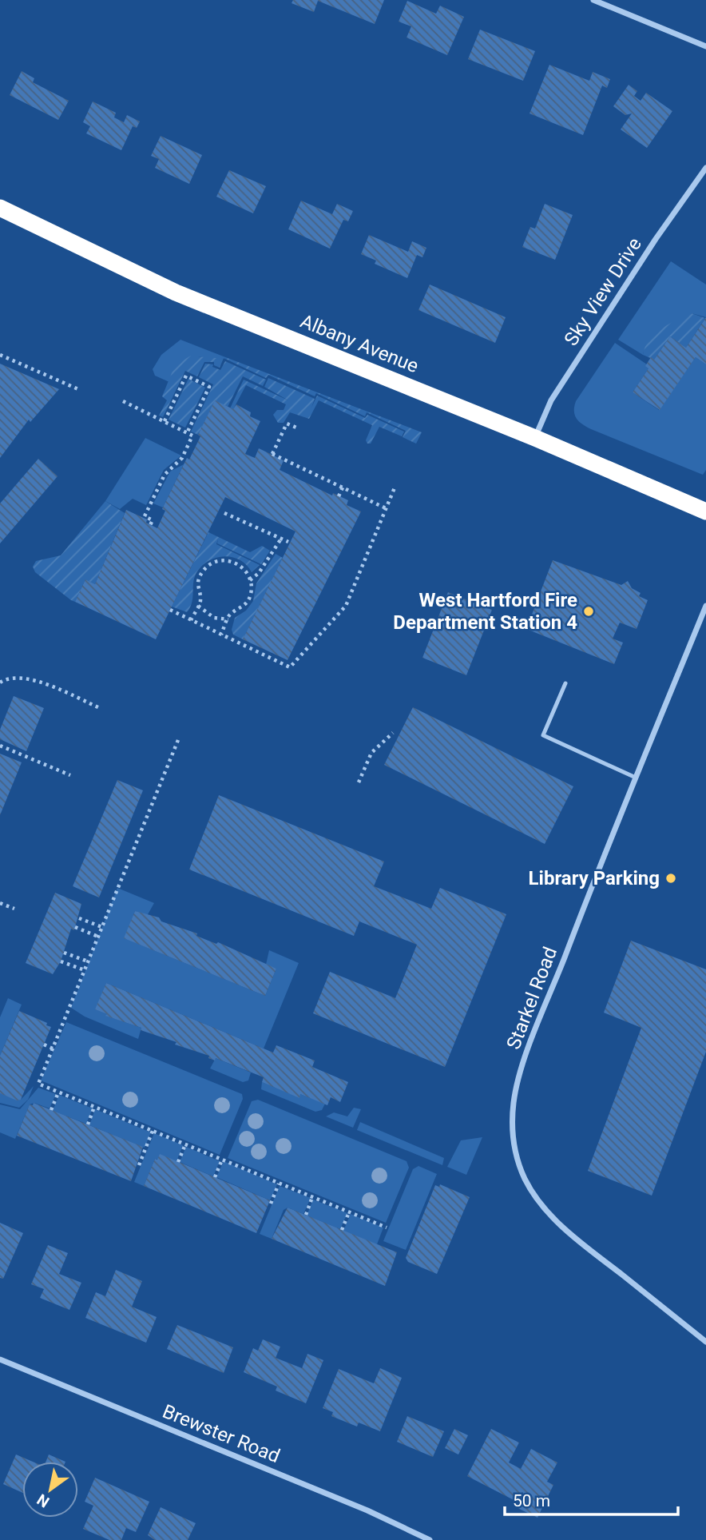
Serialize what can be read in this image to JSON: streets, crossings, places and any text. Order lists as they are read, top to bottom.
{
  "streets": {
    "highway": ["Albany Avenue"],
    "street": ["Sky View Drive", "Starkel Road", "Brewster Road"]
  },
  "crossings": [
    ["Sky View Drive", "Albany Avenue"]
  ],
  "places": ["West Hartford Fire Department Station 4", "Library Parking"],
  "scale_bar": "50 m",
  "north": "bottom left"
}
